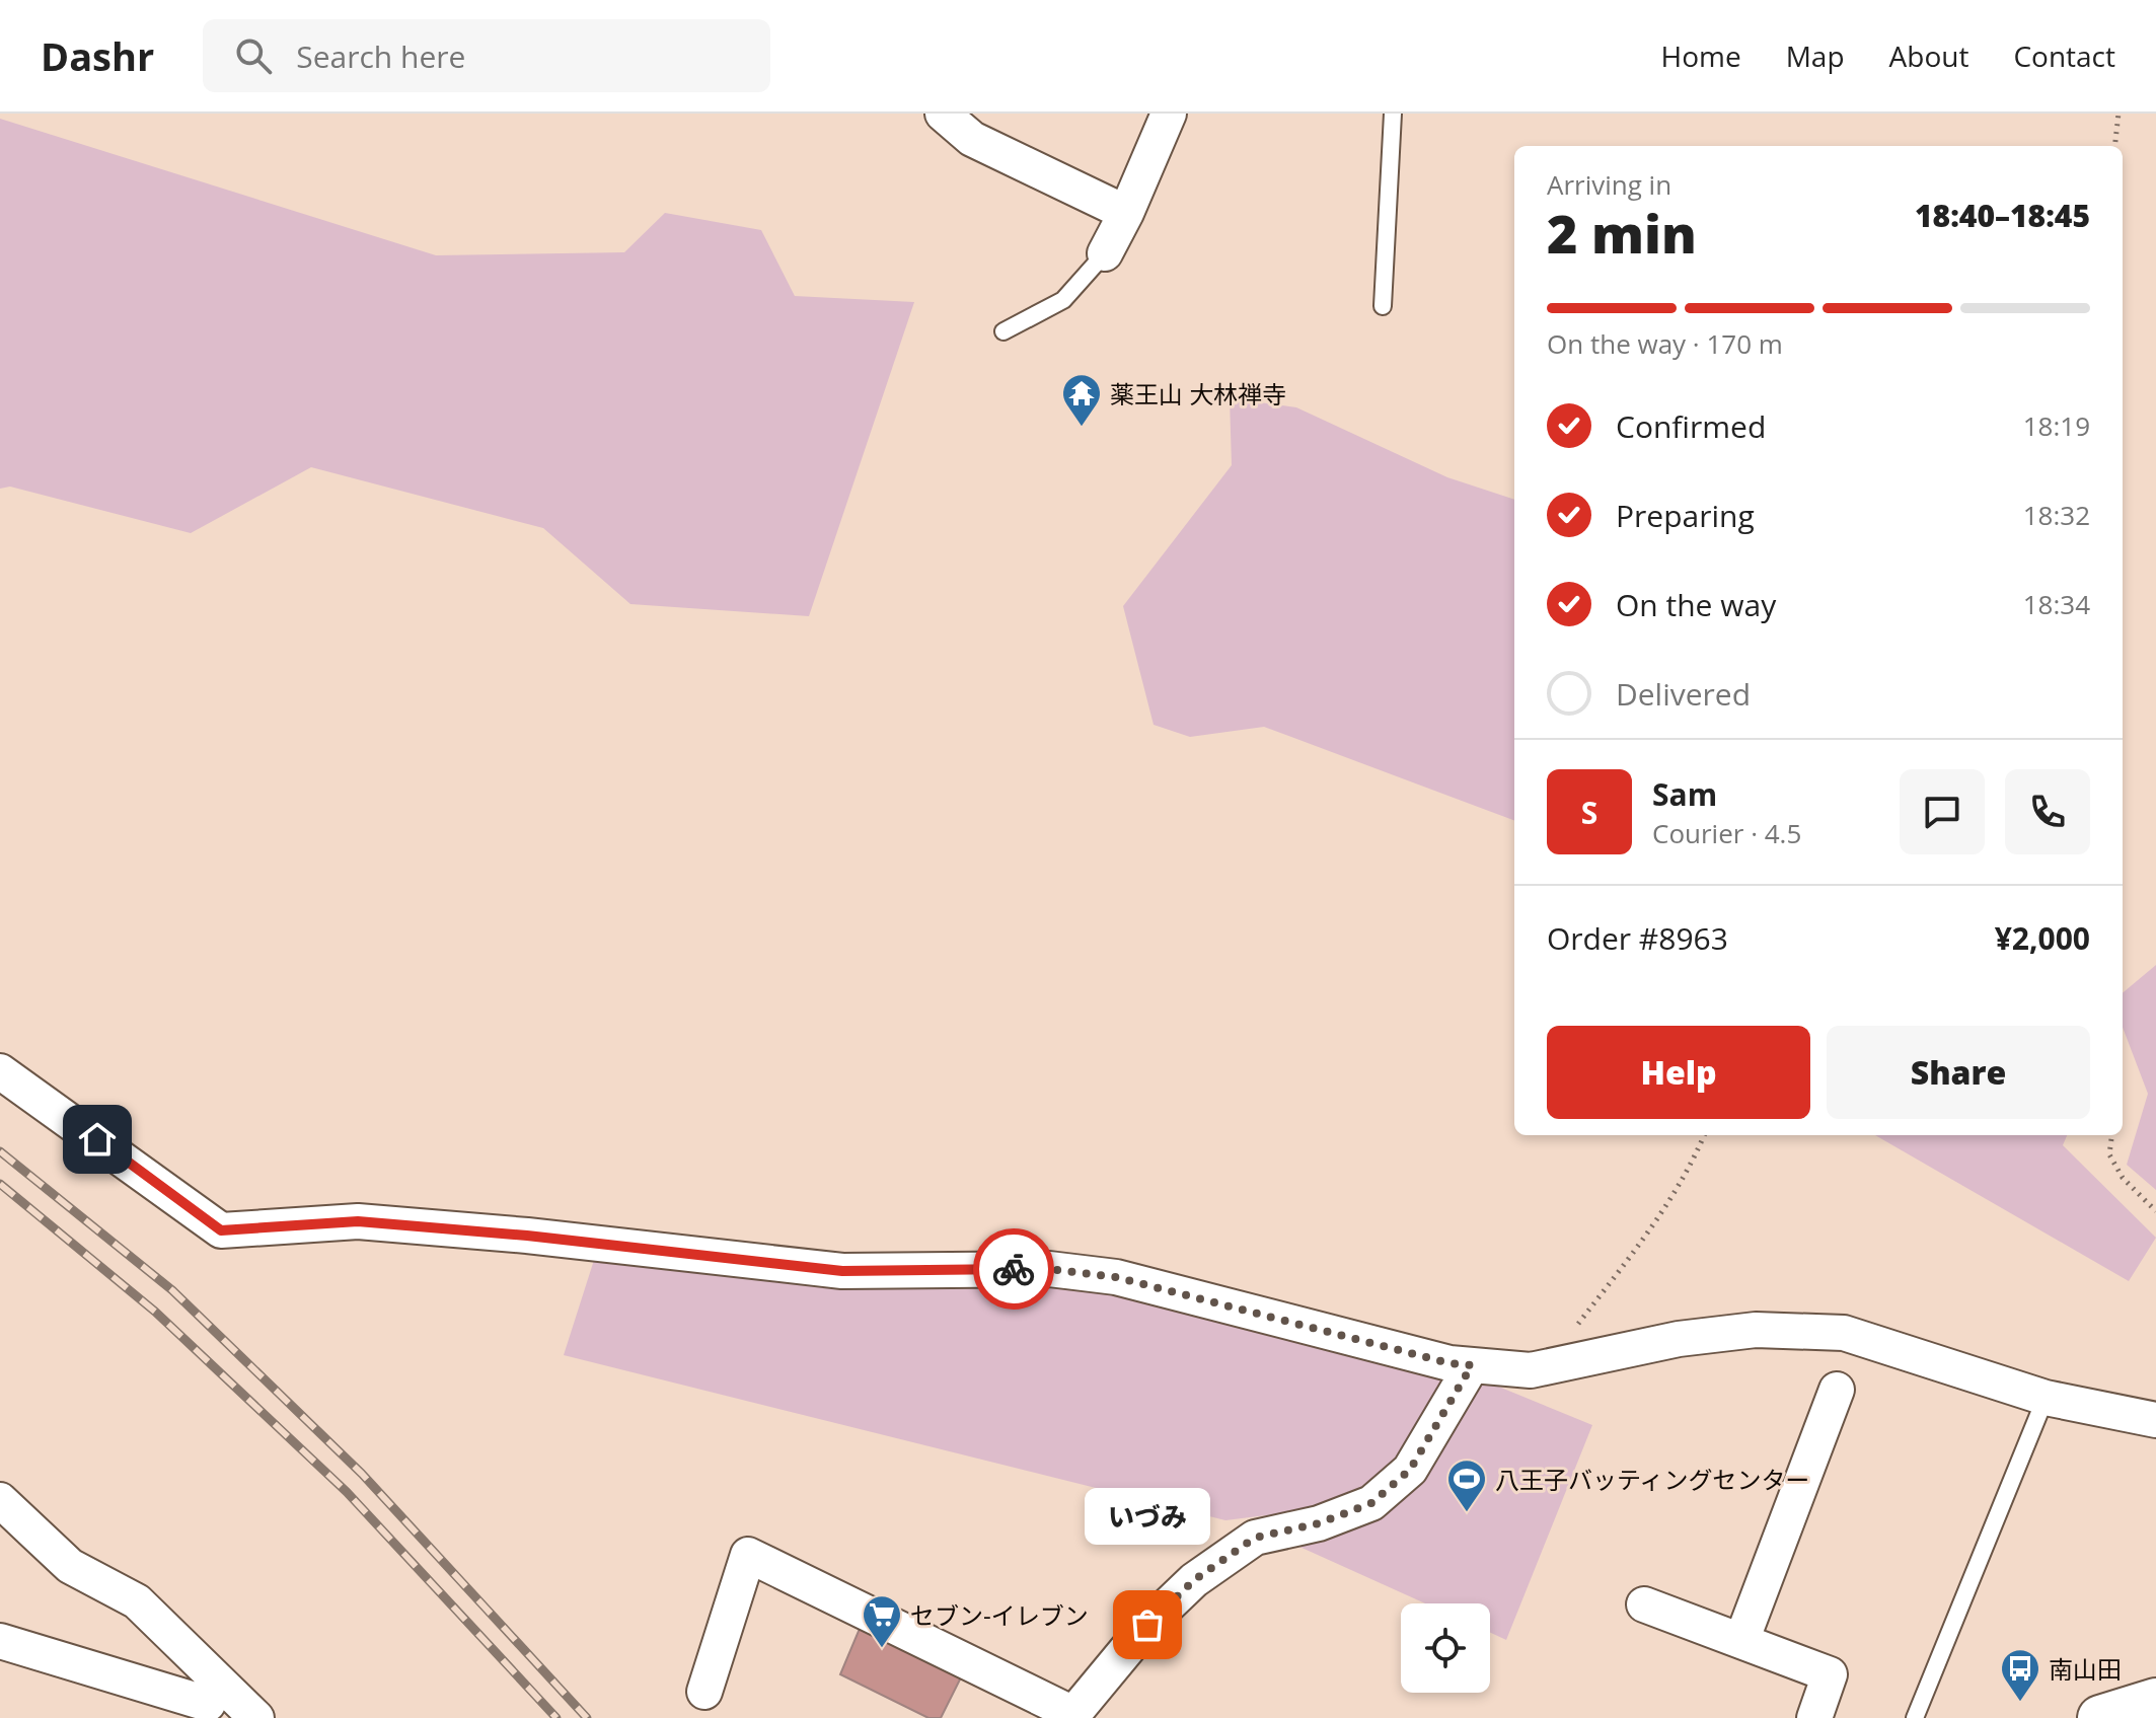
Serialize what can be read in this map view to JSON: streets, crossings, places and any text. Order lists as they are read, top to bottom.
{
  "places": {
    "temple": ["薬王山 大林禅寺"],
    "sports": ["八王子バッティングセンター"],
    "other": ["いづみ"],
    "supermarket": ["セブン-イレブン"],
    "bus stop": ["南山田"]
  },
  "page": {
    "header": "Dashr",
    "search": "Search here",
    "nav": [
      "Home",
      "Map",
      "About",
      "Contact"
    ],
    "heading": ["2 min", "Arriving in", "18:40–18:45"],
    "panel": [
      "Sam",
      "Courier · 4.5",
      "Order #8963",
      "¥2,000"
    ],
    "bar": "On the way · 170 m",
    "list": [
      ["Confirmed", "18:19"],
      ["Preparing", "18:32"],
      ["On the way", "18:34"],
      "Delivered"
    ],
    "round": "S",
    "buttons": ["Help", "Share"],
    "bubble": "いづみ"
  }
}
